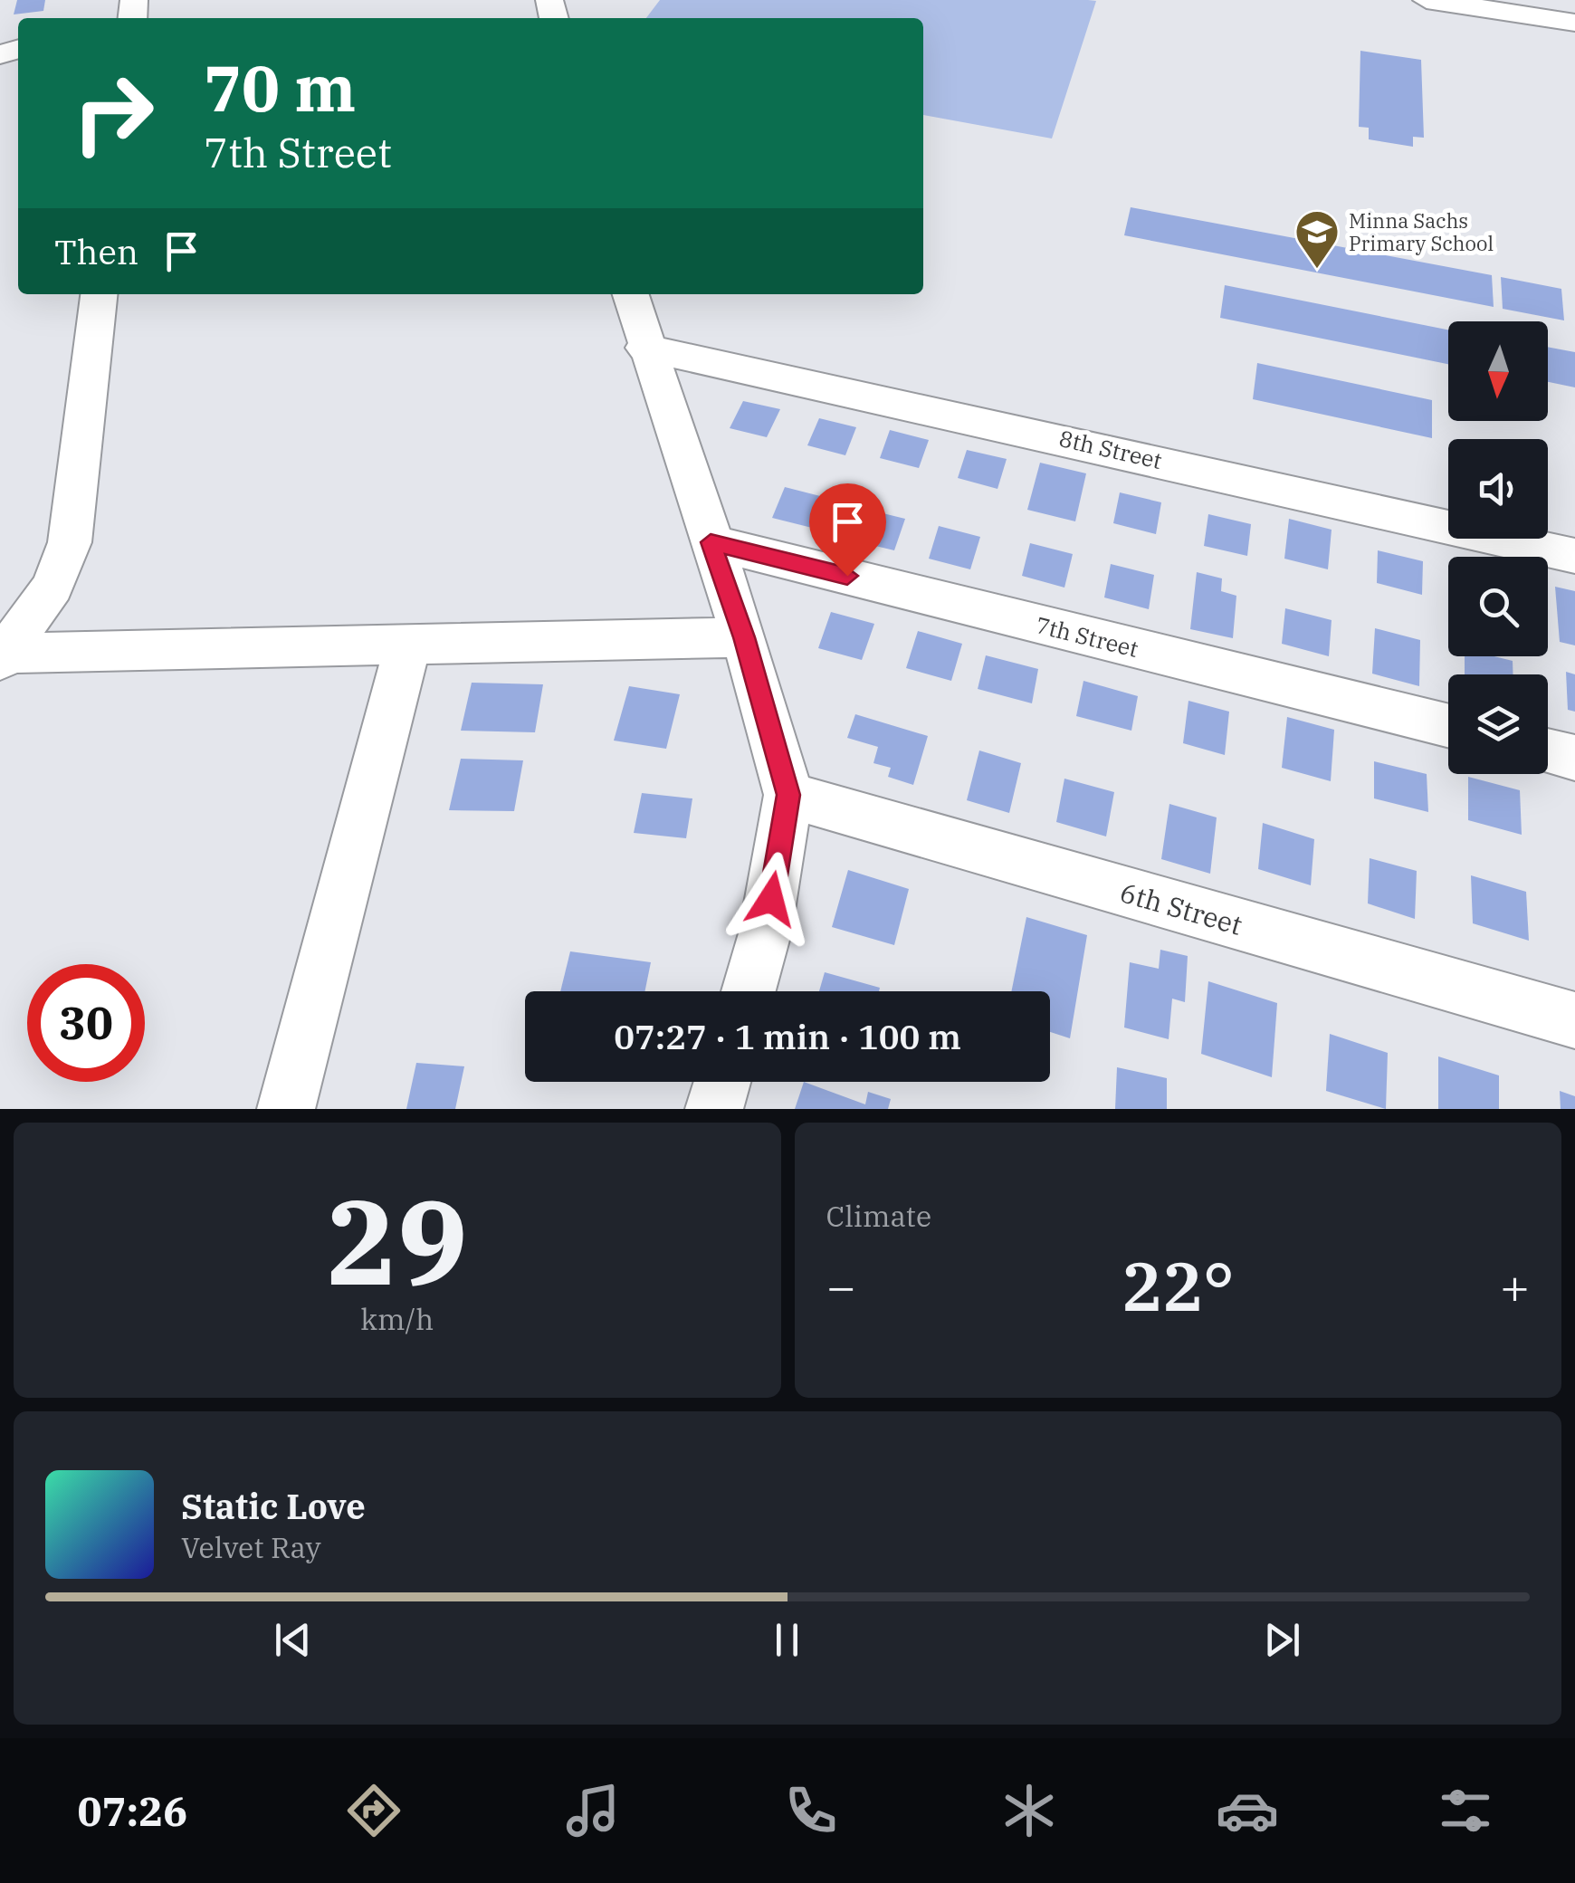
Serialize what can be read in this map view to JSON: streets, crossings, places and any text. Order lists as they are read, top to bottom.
{
  "streets": {
    "street": ["8th Street", "7th Street", "6th Street"]
  },
  "places": {
    "school or university": ["Minna Sachs Primary School"]
  },
  "north": "bottom",
  "page": {
    "turn": ["70 m", "7th Street"],
    "then": "Then",
    "limit": "30",
    "trip": "07:27 · 1 min · 100 m",
    "tile": [
      ["29", "km/h"],
      "Climate"
    ],
    "heat": ["−", "22°", "+"],
    "song": ["Static Love", "Velvet Ray"],
    "tabs": "07:26"
  }
}
